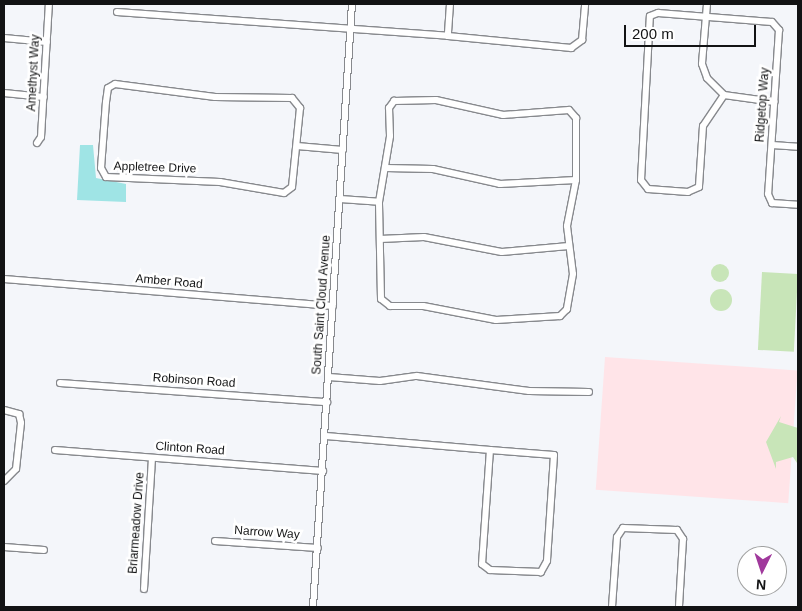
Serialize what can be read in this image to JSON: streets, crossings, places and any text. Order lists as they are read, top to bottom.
{
  "streets": {
    "street": [
      "Amethyst Way",
      "Ridgetop Way",
      "Appletree Drive",
      "Amber Road",
      "South Saint Cloud Avenue",
      "Robinson Road",
      "Clinton Road",
      "Briarmeadow Drive",
      "Narrow Way"
    ]
  },
  "crossings": [
    ["Amber Road", "South Saint Cloud Avenue"],
    ["South Saint Cloud Avenue", "Robinson Road"],
    ["South Saint Cloud Avenue", "Clinton Road"],
    ["South Saint Cloud Avenue", "Narrow Way"],
    ["Clinton Road", "Briarmeadow Drive"]
  ],
  "scale_bar": "200 m",
  "north": "bottom"
}
